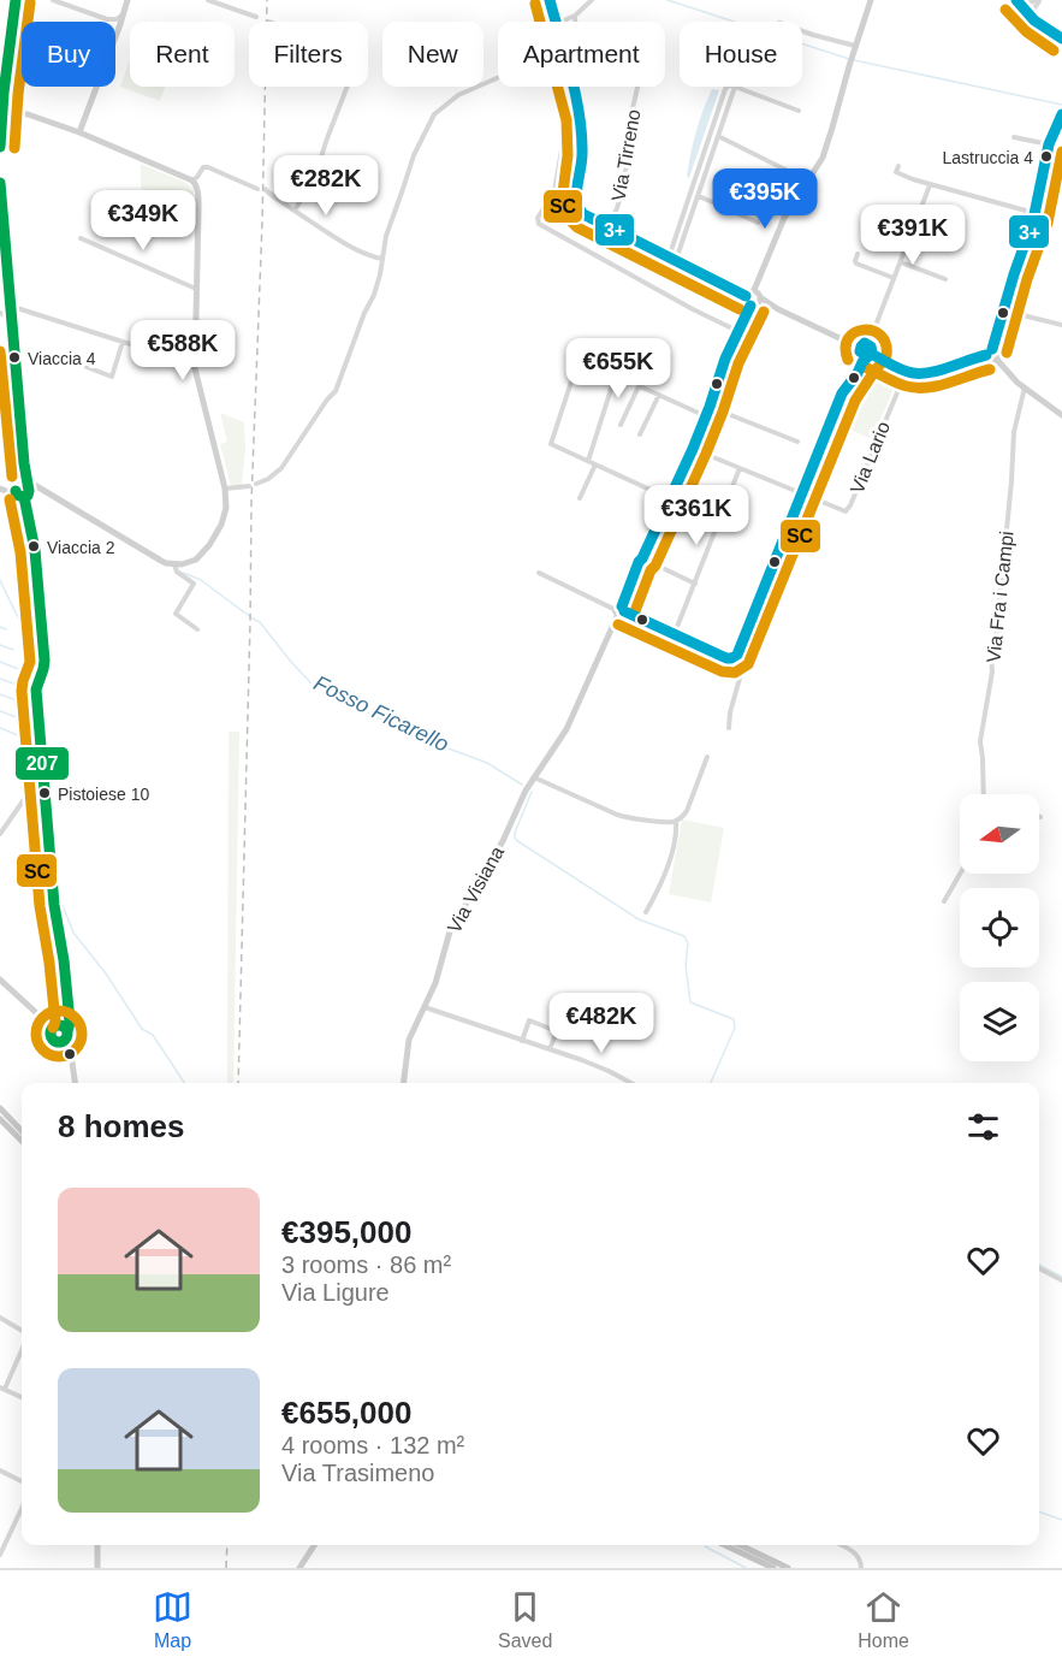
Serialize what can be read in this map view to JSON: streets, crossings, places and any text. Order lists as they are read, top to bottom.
{
  "streets": {
    "street": [
      "Via Tirreno",
      "Via Lario",
      "Via Fra i Campi",
      "Via Visiana"
    ]
  },
  "crossings": [
    ["Via Lario", "Via Visiana"]
  ],
  "water": ["Fosso Ficarello"],
  "places": [
    "Lastruccia 4",
    "Viaccia 4",
    "Viaccia 2",
    "Pistoiese 10"
  ],
  "lines": ["transit line 207", "transit line 3+", "transit line SC"],
  "north": "left",
  "page": {
    "chip": [
      "Buy",
      "Rent",
      "Filters",
      "New",
      "Apartment",
      "House"
    ],
    "price": [
      "€282K",
      "€395K",
      "€349K",
      "€391K",
      "€588K",
      "€655K",
      "€361K",
      "€482K"
    ],
    "heading": "8 homes",
    "list": [
      {
        "name": "€395,000",
        "note": "3 rooms · 86 m² · Via Ligure"
      },
      {
        "name": "€655,000",
        "note": "4 rooms · 132 m² · Via Trasimeno"
      }
    ],
    "tabs": ["Map", "Saved", "Home"]
  }
}
